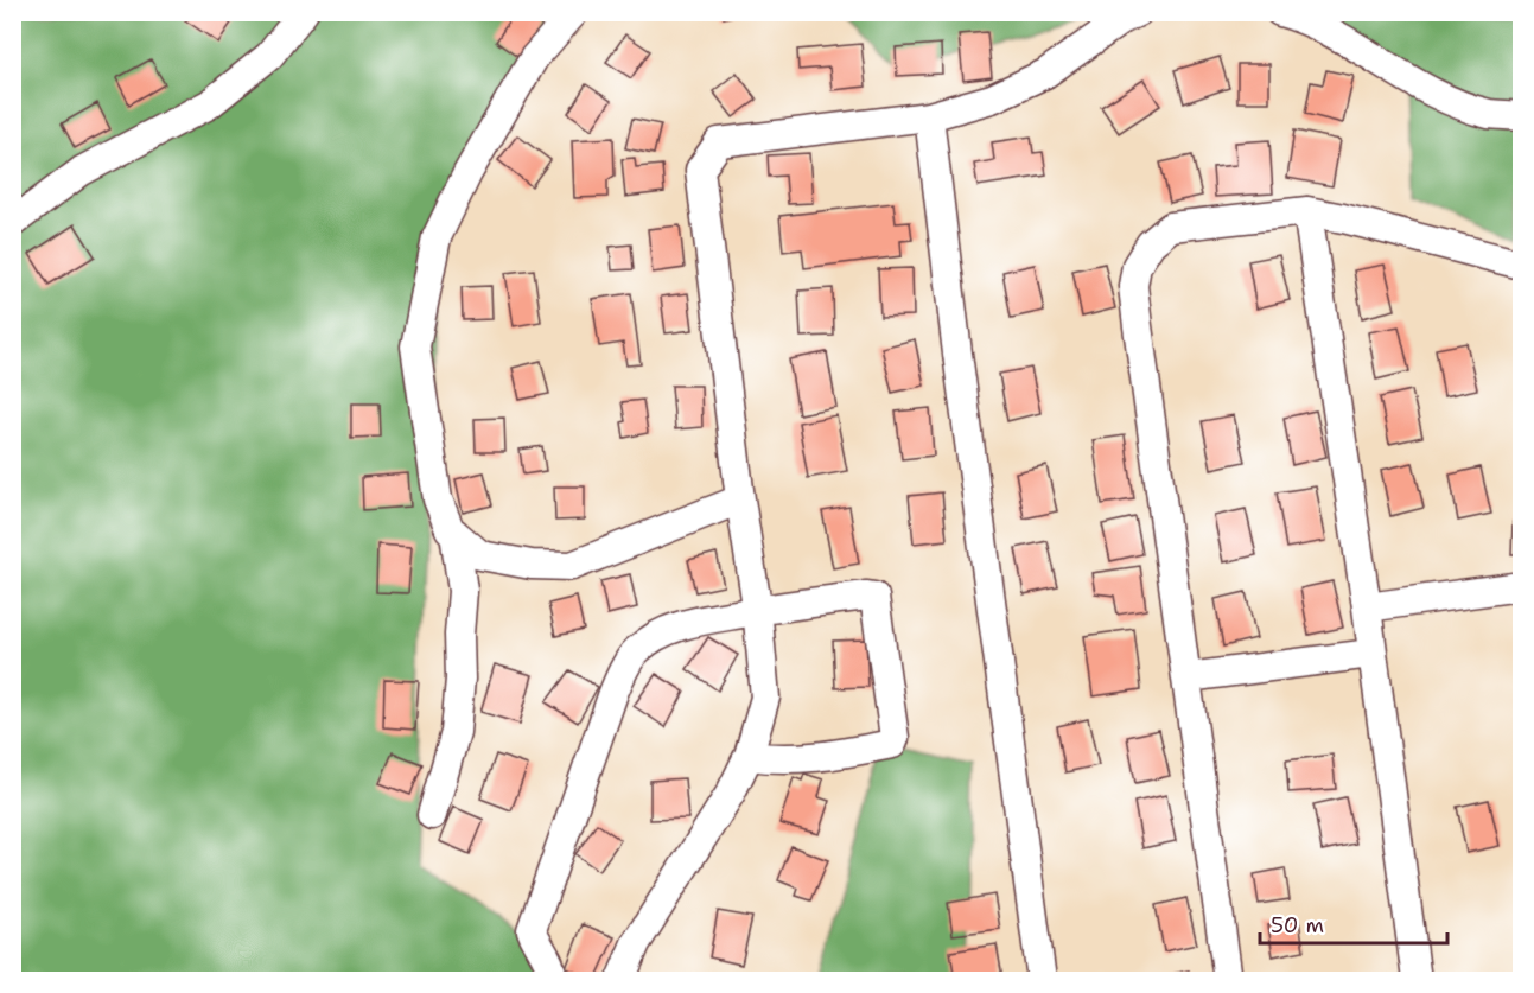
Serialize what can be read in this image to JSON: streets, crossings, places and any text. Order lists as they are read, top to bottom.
{
  "scale_bar": "50 m"
}
